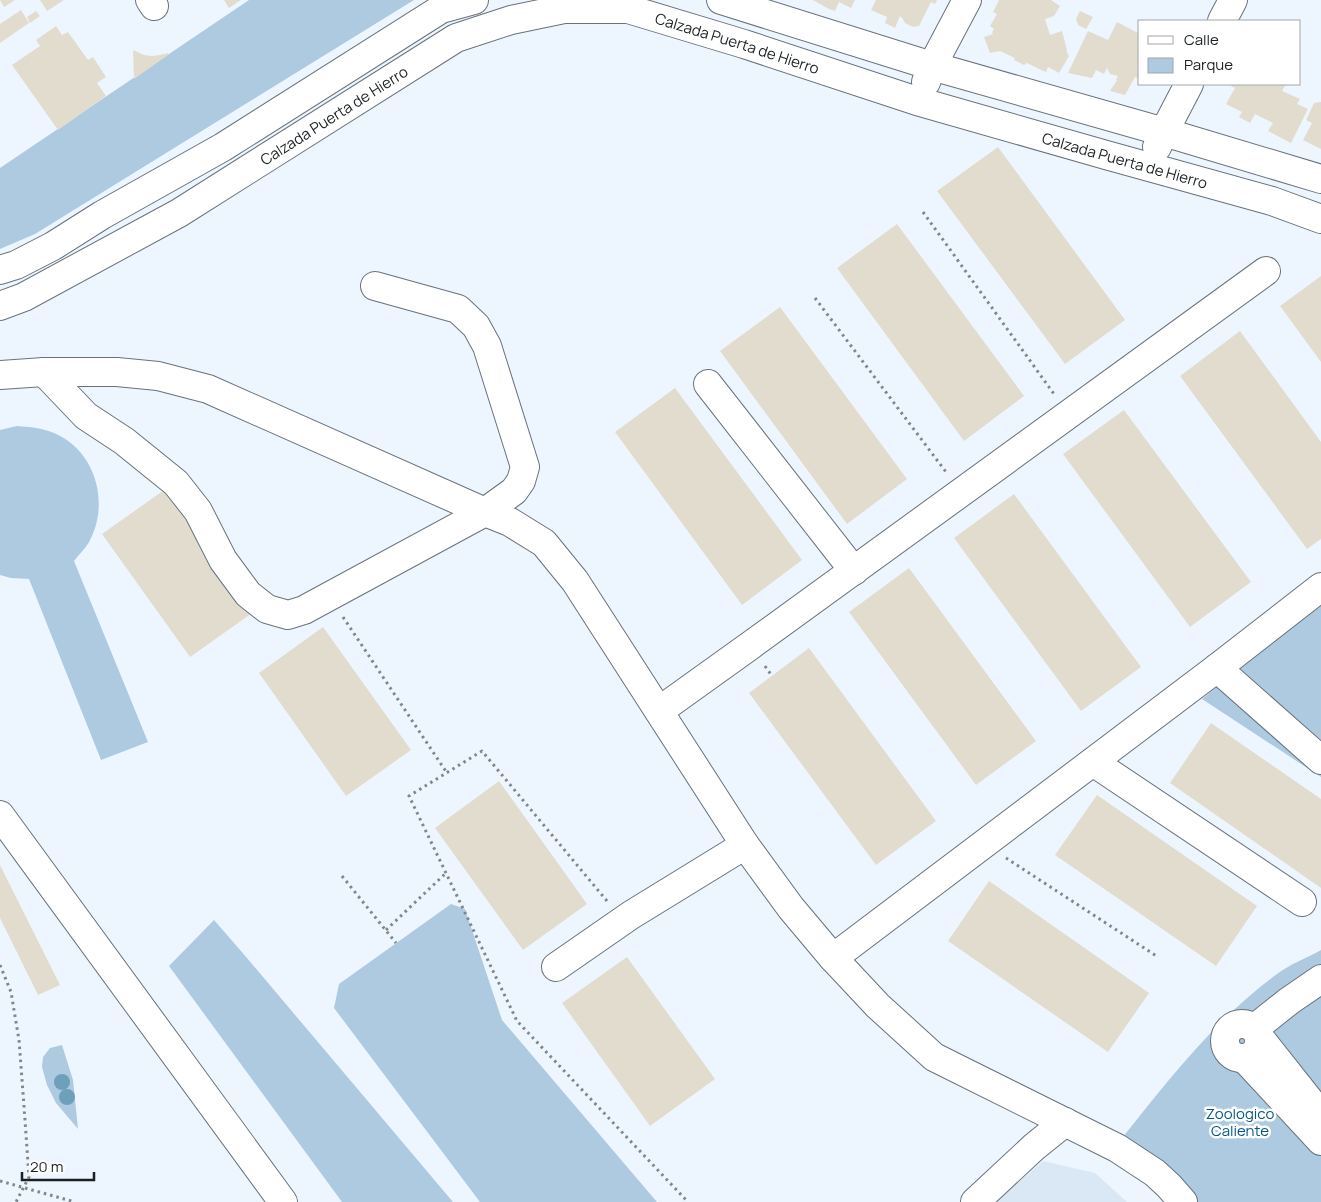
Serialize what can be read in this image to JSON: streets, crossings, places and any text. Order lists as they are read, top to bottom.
{
  "streets": {
    "street": ["Calzada Puerta de Hierro"]
  },
  "parks": ["Zoologico Caliente"],
  "legend": ["Calle", "Parque"],
  "scale_bar": "20 m"
}
